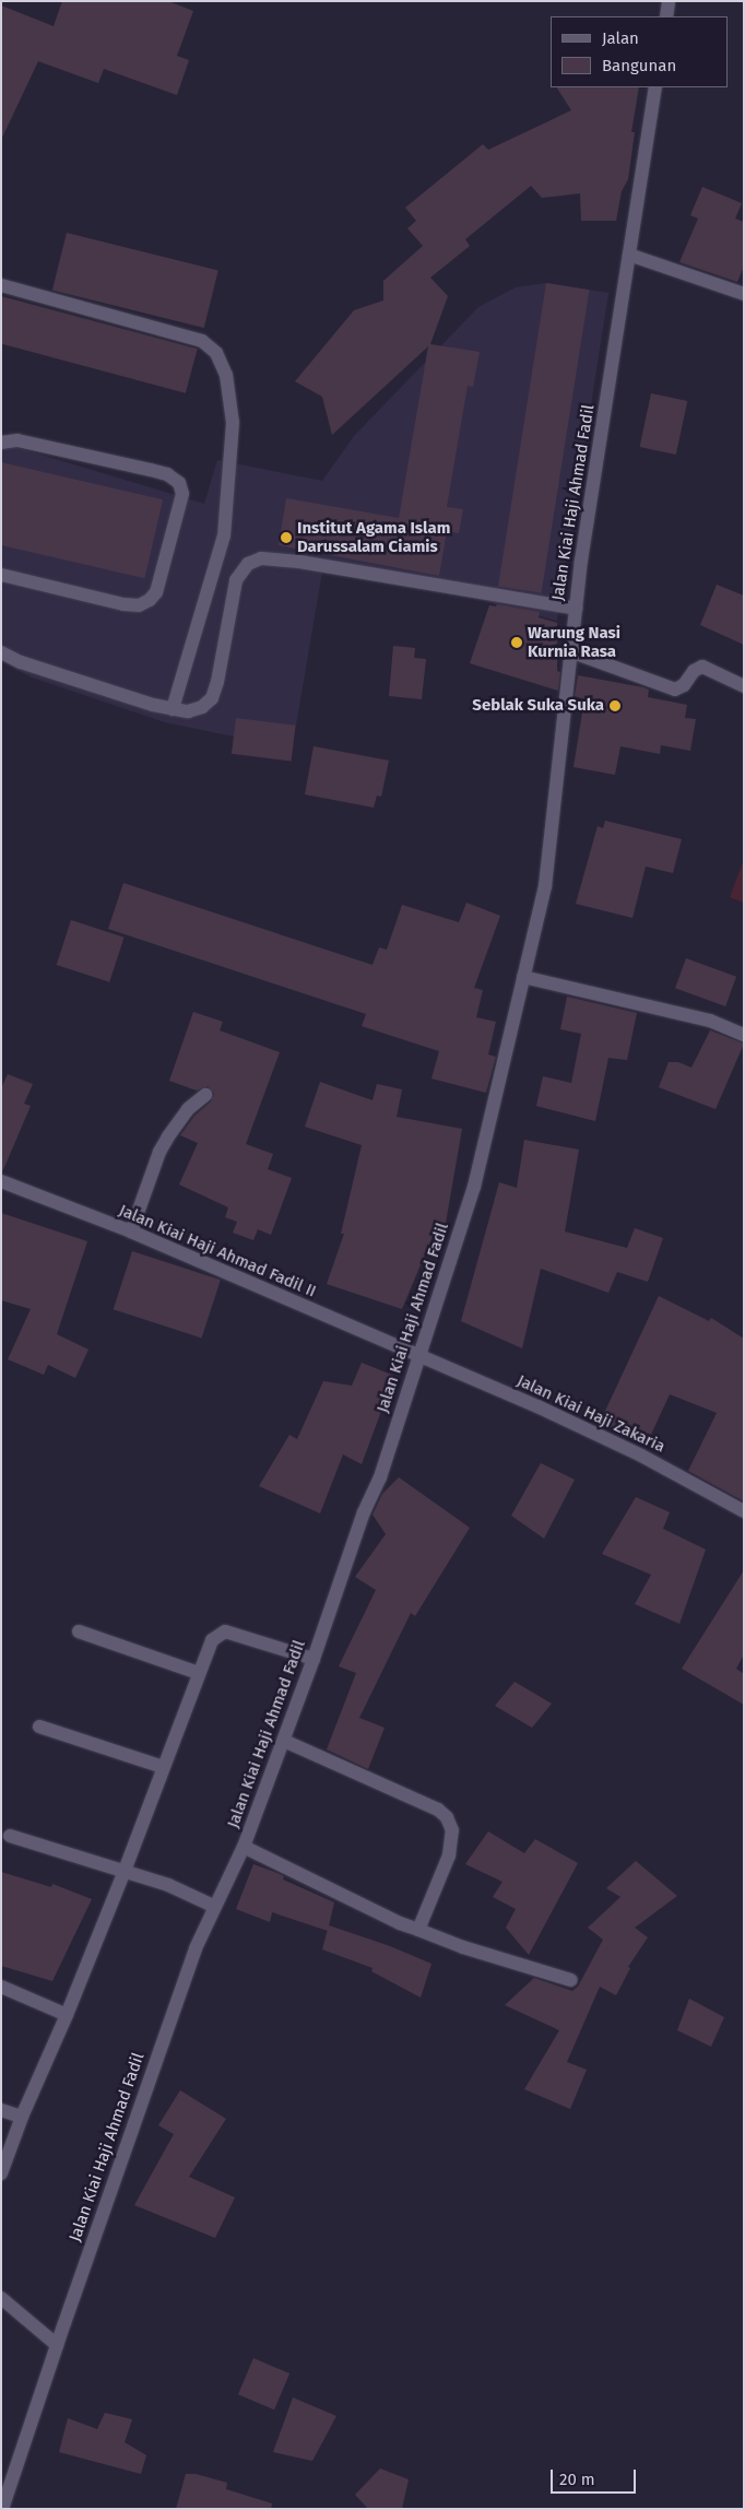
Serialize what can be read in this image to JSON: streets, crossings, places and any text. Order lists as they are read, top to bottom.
{
  "streets": {
    "street": ["Jalan Kiai Haji Ahmad Fadil", "Jalan Kiai Haji Ahmad Fadil II", "Jalan Kiai Haji Zakaria"]
  },
  "crossings": [
    ["Jalan Kiai Haji Ahmad Fadil", "Jalan Kiai Haji Ahmad Fadil II"],
    ["Jalan Kiai Haji Ahmad Fadil", "Jalan Kiai Haji Zakaria"],
    ["Jalan Kiai Haji Ahmad Fadil II", "Jalan Kiai Haji Zakaria"]
  ],
  "places": ["Institut Agama Islam Darussalam Ciamis", "Warung Nasi Kurnia Rasa", "Seblak Suka Suka"],
  "legend": ["Jalan", "Bangunan"],
  "scale_bar": "20 m"
}
